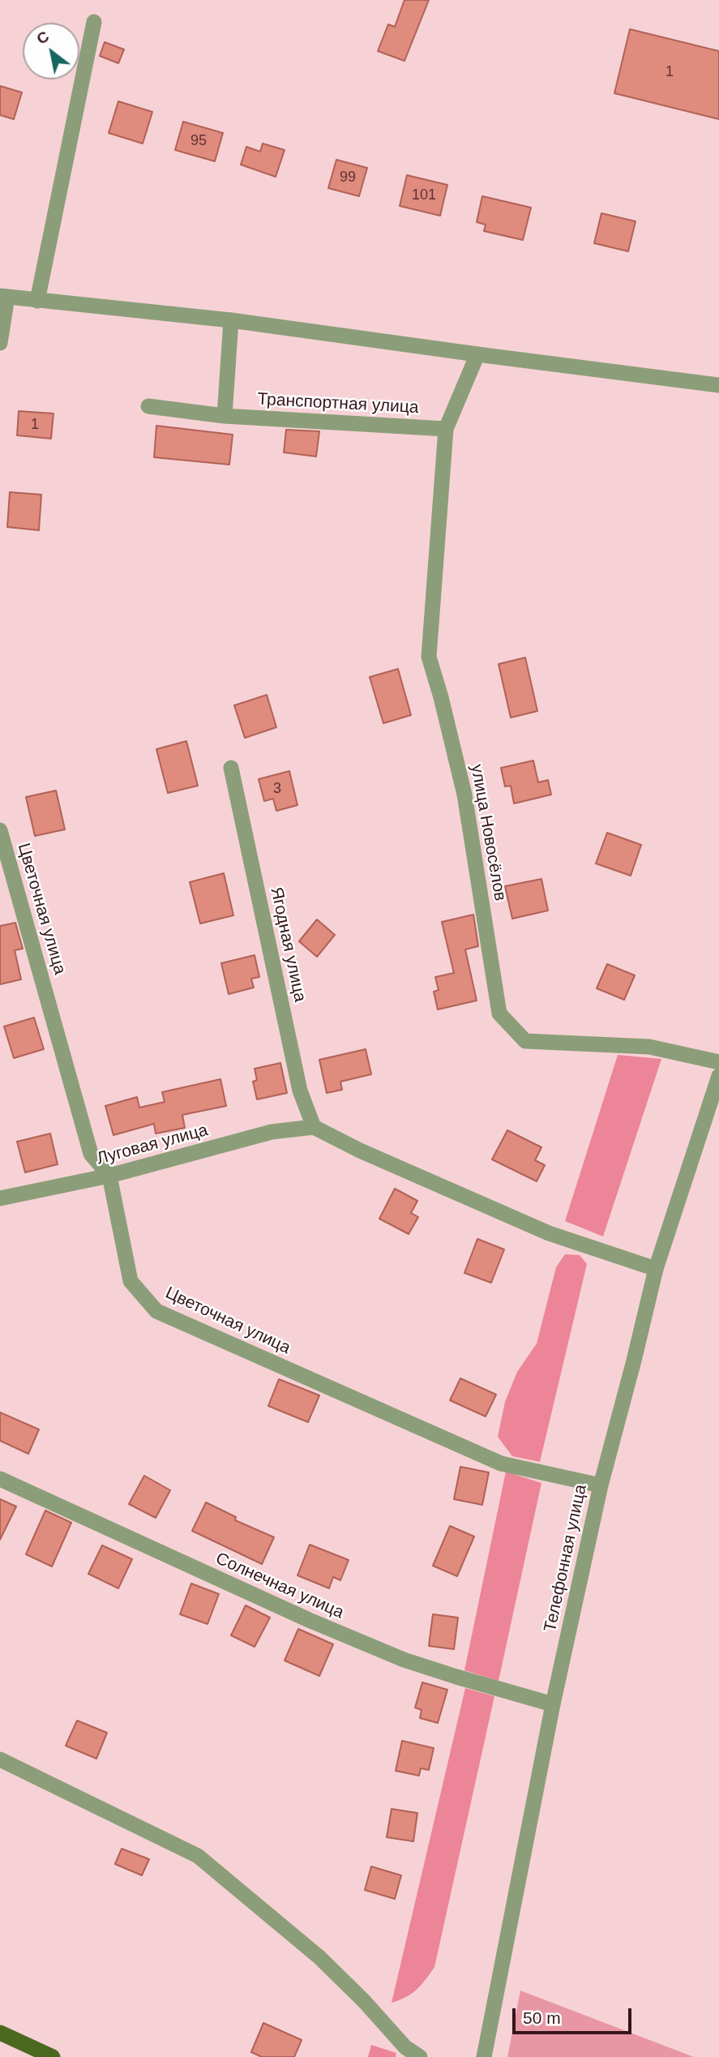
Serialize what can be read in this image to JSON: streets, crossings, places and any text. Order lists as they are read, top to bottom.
{
  "streets": {
    "street": [
      "Транспортная улица",
      "улица Новосёлов",
      "Цветочная улица",
      "Ягодная улица",
      "Луговая улица",
      "Телефонная улица",
      "Солнечная улица"
    ]
  },
  "crossings": [
    ["Транспортная улица", "улица Новосёлов"],
    ["Цветочная улица", "Луговая улица"],
    ["Цветочная улица", "Телефонная улица"],
    ["Ягодная улица", "Луговая улица"],
    ["Телефонная улица", "Солнечная улица"]
  ],
  "house_numbers": [
    "1",
    "95",
    "99",
    "101",
    "1",
    "3"
  ],
  "scale_bar": "50 m",
  "north": "top left"
}
